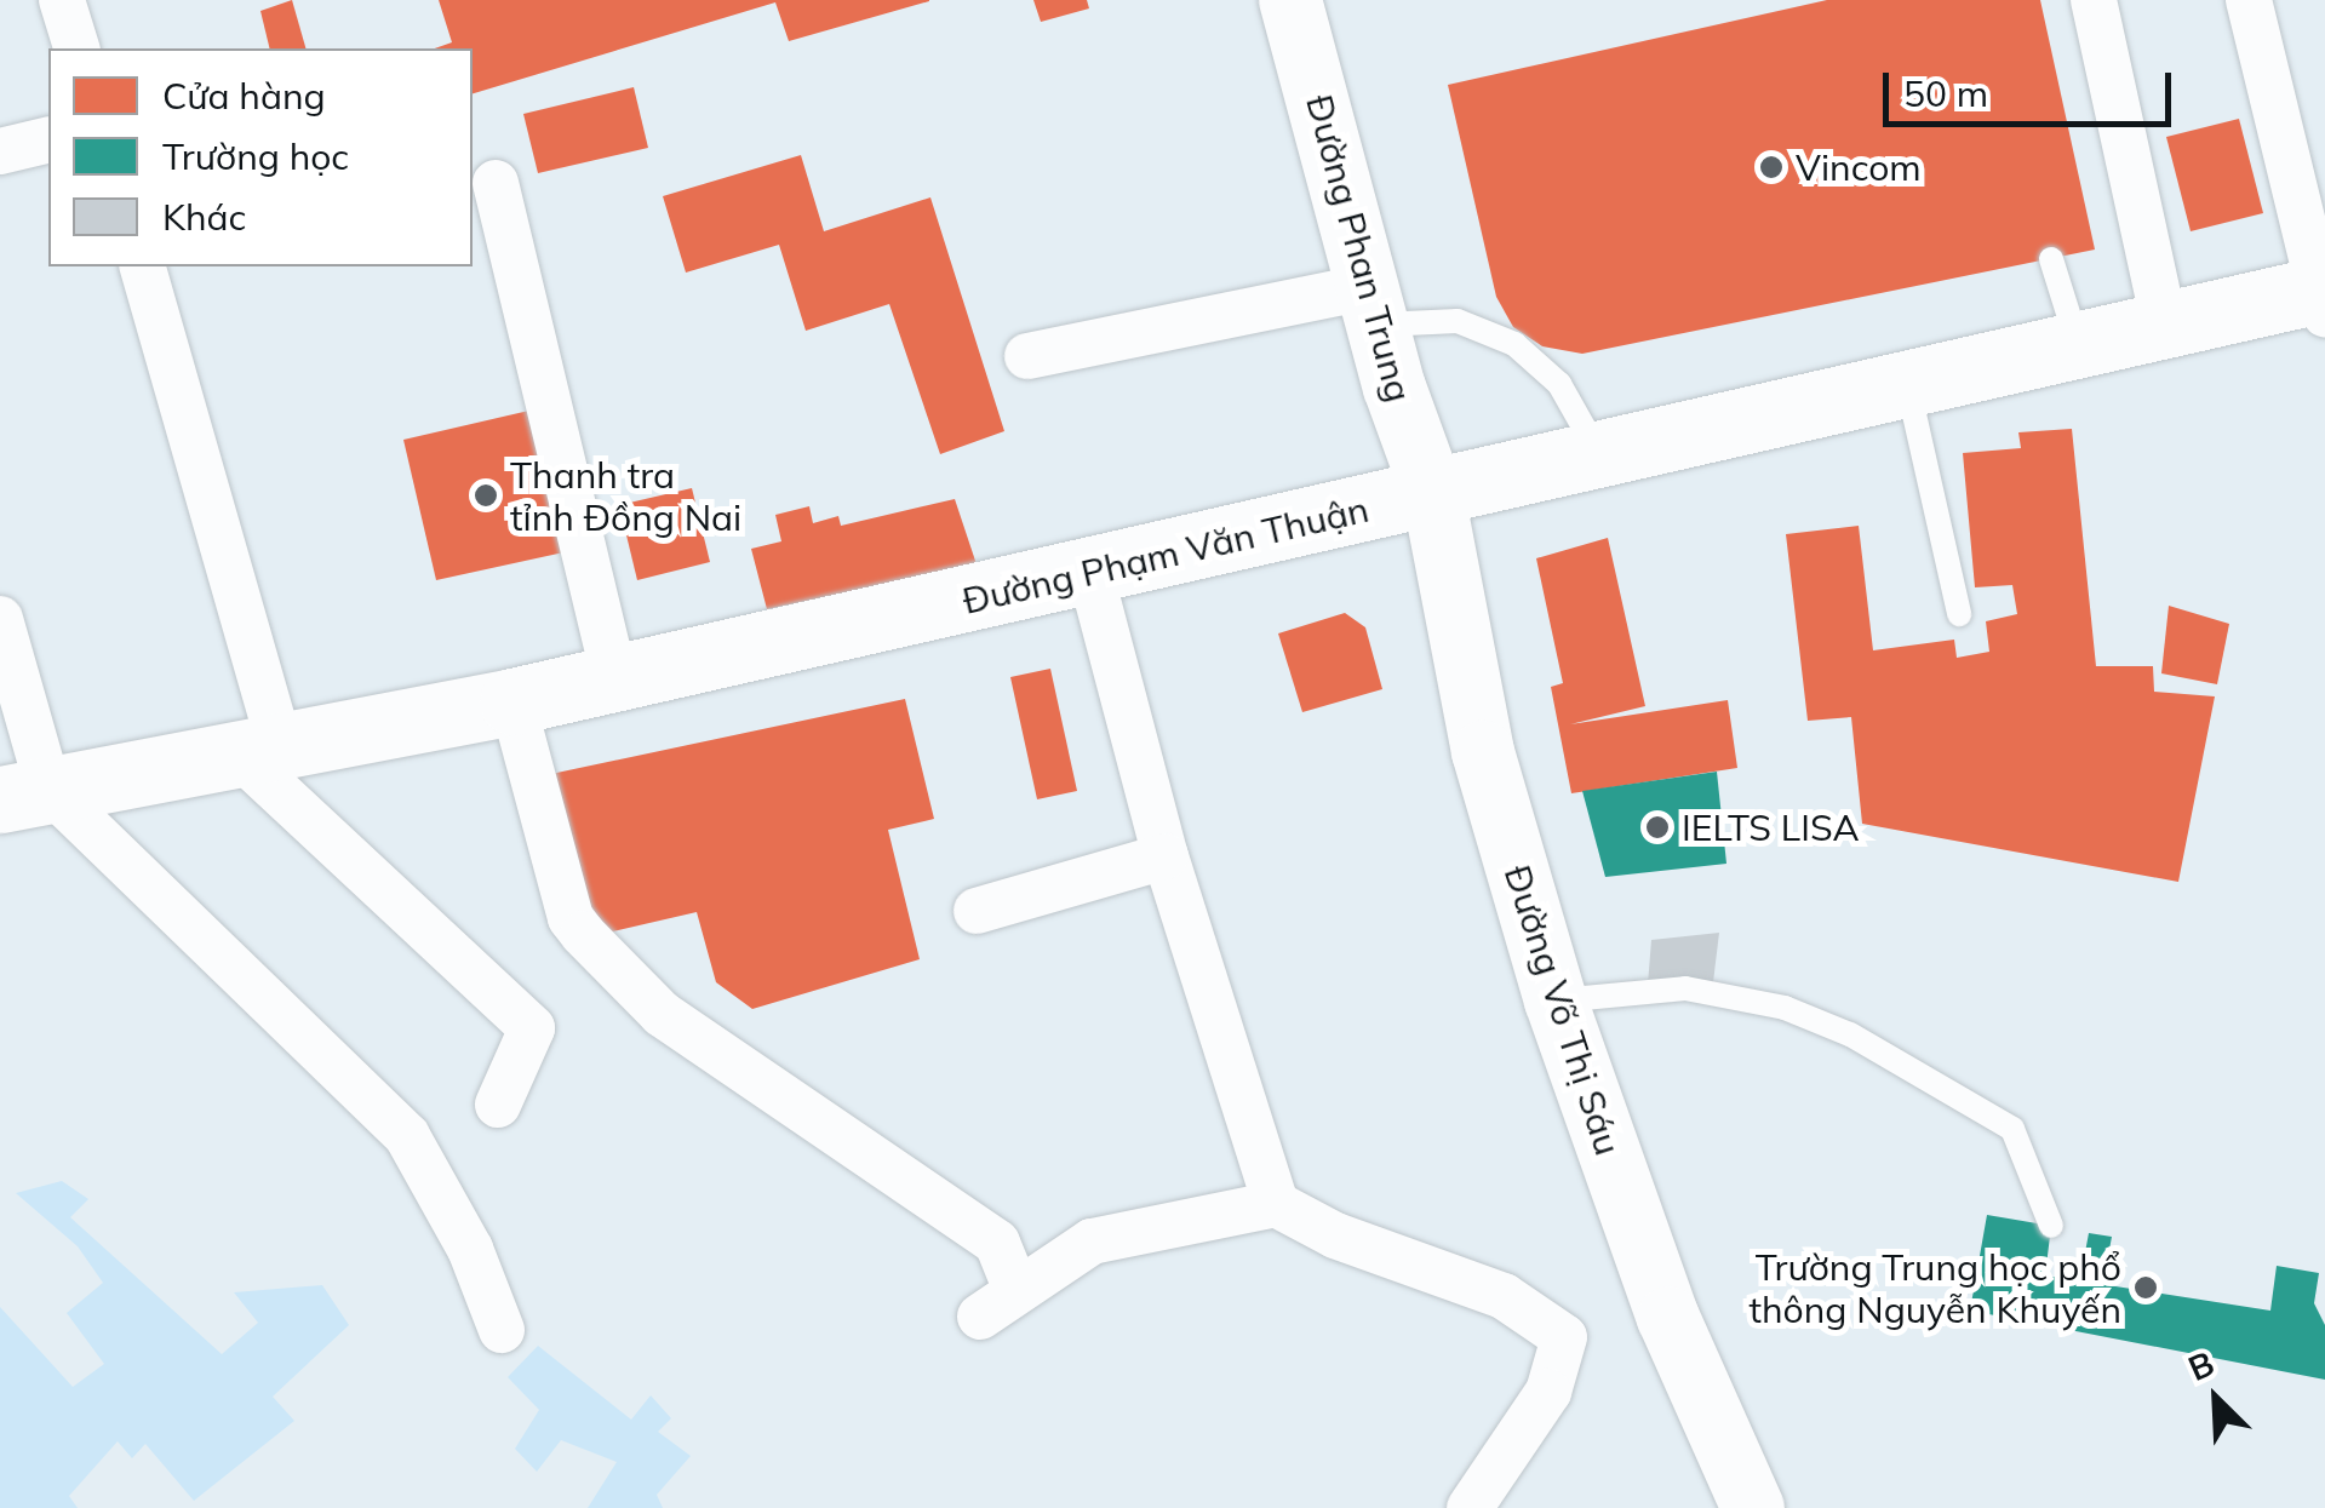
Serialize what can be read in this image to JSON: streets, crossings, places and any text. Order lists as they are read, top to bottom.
{
  "streets": {
    "main road": ["Đường Phan Trung", "Đường Phạm Văn Thuận", "Đường Võ Thị Sáu"]
  },
  "crossings": [
    ["Đường Phan Trung", "Đường Phạm Văn Thuận"],
    ["Đường Phan Trung", "Đường Võ Thị Sáu"],
    ["Đường Phạm Văn Thuận", "Đường Võ Thị Sáu"]
  ],
  "places": [
    "Vincom",
    "Thanh tra tỉnh Đồng Nai",
    "IELTS LISA",
    "Trường Trung học phổ thông Nguyễn Khuyến"
  ],
  "legend": ["Cửa hàng", "Trường học", "Khác"],
  "scale_bar": "50 m",
  "north": "top left"
}
